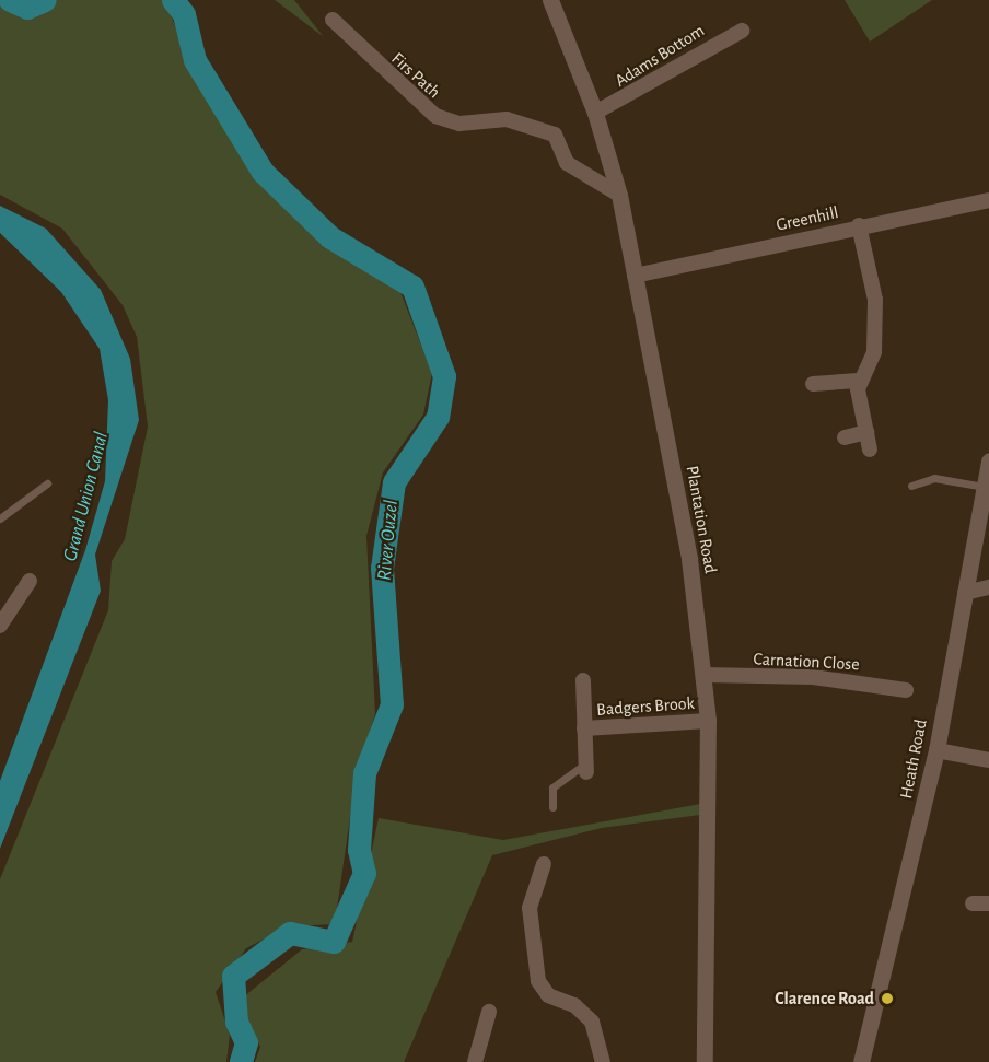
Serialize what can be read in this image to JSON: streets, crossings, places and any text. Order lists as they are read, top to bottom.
{
  "streets": {
    "street": [
      "Adams Bottom",
      "Firs Path",
      "Greenhill",
      "Plantation Road",
      "Carnation Close",
      "Badgers Brook",
      "Heath Road"
    ]
  },
  "crossings": [
    ["Adams Bottom", "Plantation Road"],
    ["Firs Path", "Plantation Road"],
    ["Greenhill", "Plantation Road"],
    ["Plantation Road", "Carnation Close"],
    ["Plantation Road", "Badgers Brook"]
  ],
  "water": ["Grand Union Canal", "River Ouzel"],
  "places": ["Clarence Road"]
}
